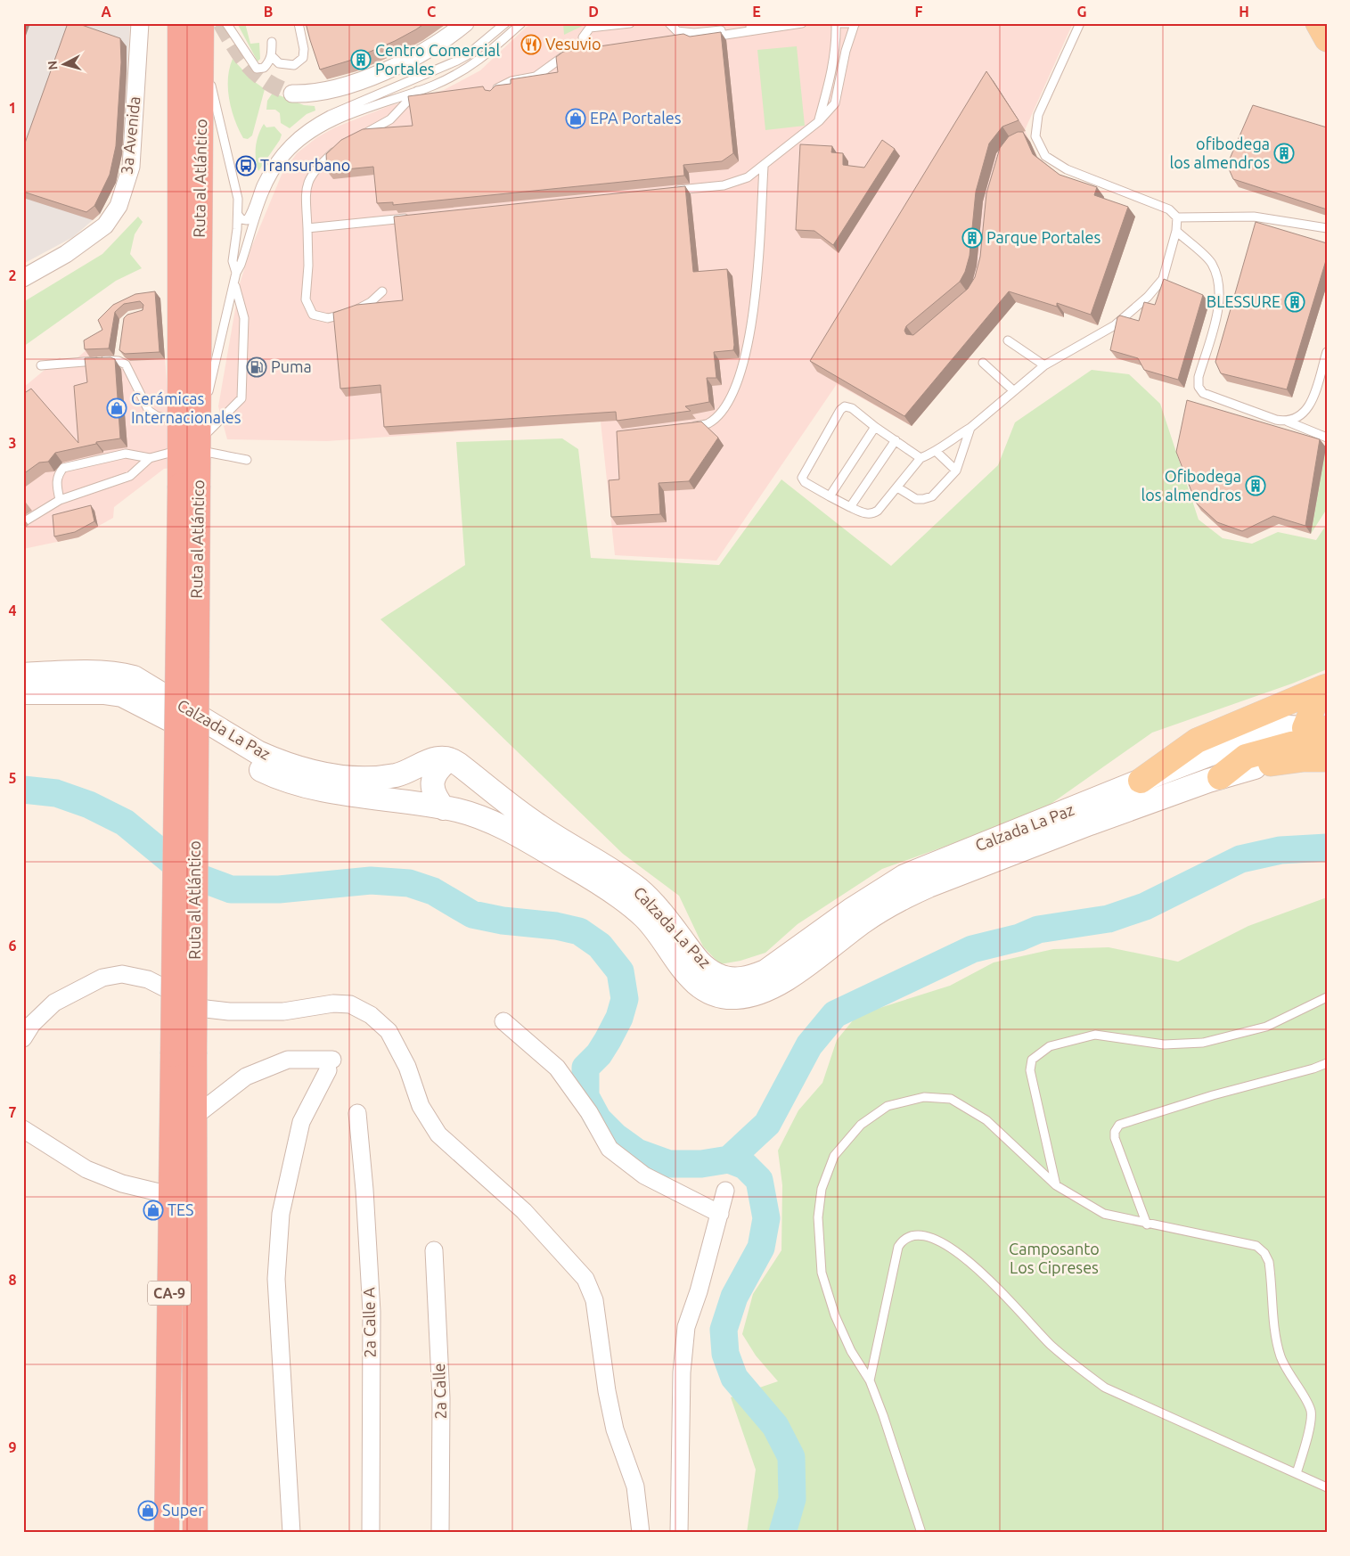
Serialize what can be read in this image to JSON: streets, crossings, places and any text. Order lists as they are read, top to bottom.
{
  "streets": {
    "highway": ["Ruta al Atlántico", "CA-9"],
    "main road": ["Calzada La Paz"],
    "street": ["3a Avenida", "2a Calle A", "2a Calle"]
  },
  "crossings": [
    ["Ruta al Atlántico", "CA-9"]
  ],
  "parks": ["Camposanto Los Cipreses"],
  "places": {
    "restaurant": ["Vesuvio"],
    "building": [
      "Centro Comercial Portales",
      "ofibodega los almendros",
      "Parque Portales",
      "BLESSURE",
      "Ofibodega los almendros"
    ],
    "shop": [
      "EPA Portales",
      "Cerámicas Internacionales",
      "TES",
      "Super"
    ],
    "bus stop": ["Transurbano"],
    "fuel station": ["Puma"]
  },
  "north": "left",
  "grid": {
    "columns": [
      "A",
      "B",
      "C",
      "D",
      "E",
      "F",
      "G",
      "H"
    ],
    "rows": [
      "1",
      "2",
      "3",
      "4",
      "5",
      "6",
      "7",
      "8",
      "9"
    ]
  }
}
